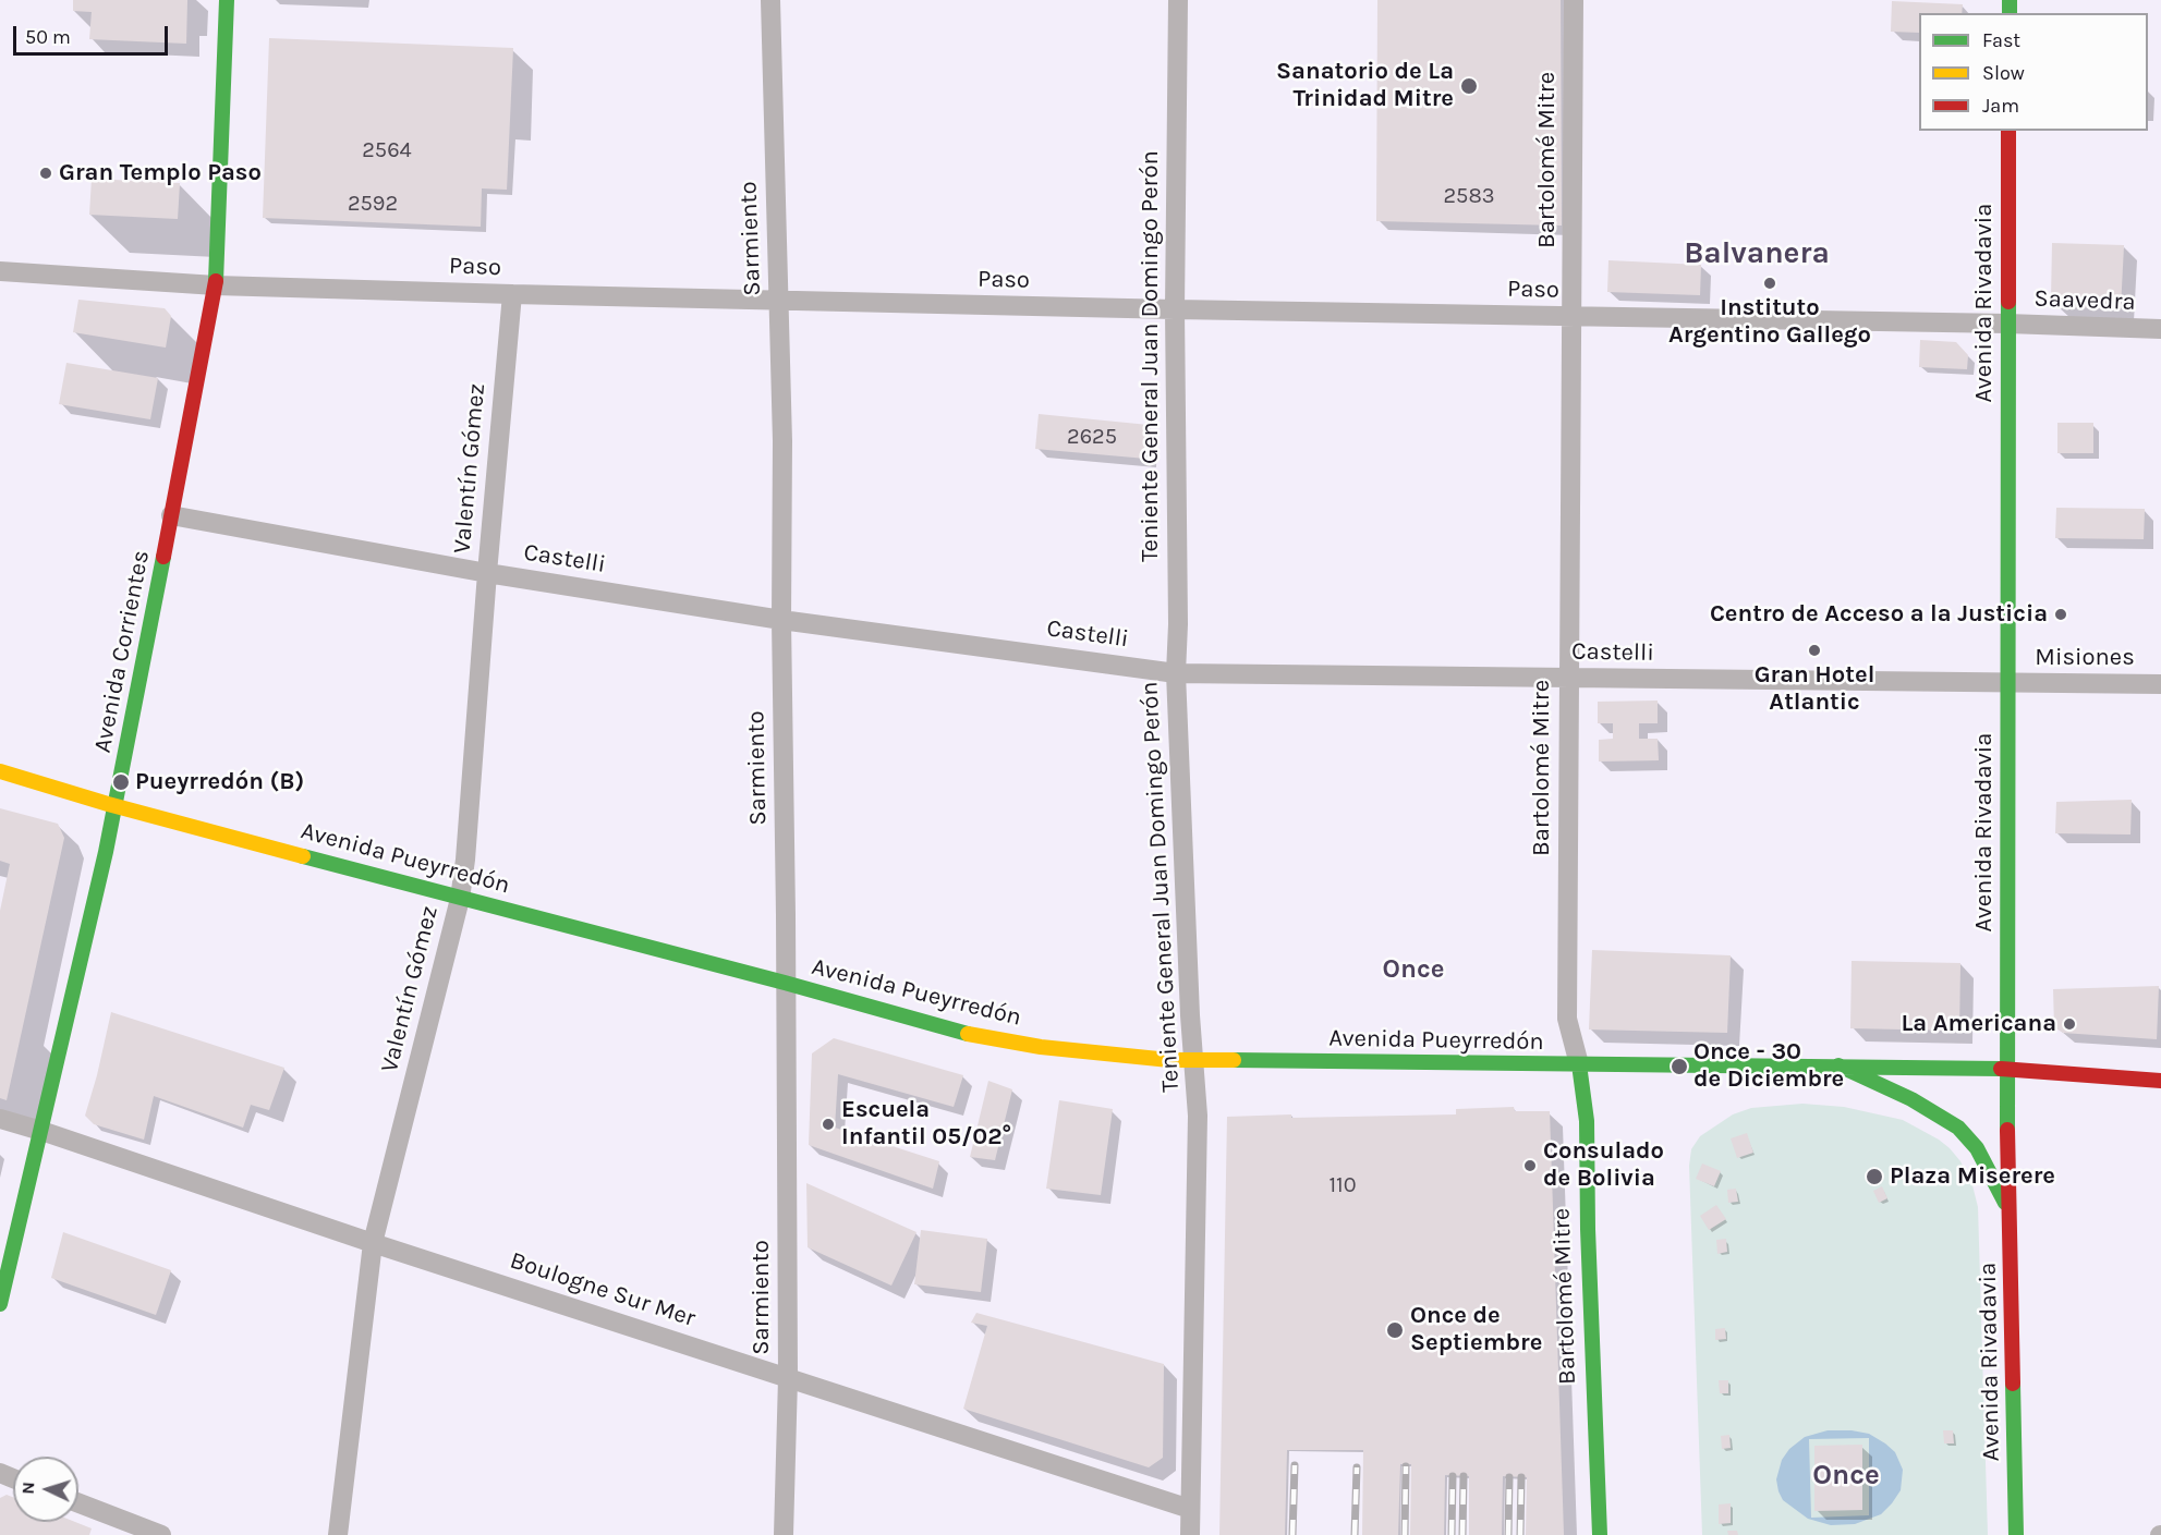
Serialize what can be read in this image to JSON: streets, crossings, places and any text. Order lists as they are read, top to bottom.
{
  "streets": {
    "main road": [
      "Bartolomé Mitre",
      "Avenida Rivadavia",
      "Avenida Corrientes",
      "Avenida Pueyrredón"
    ],
    "street": [
      "Sarmiento",
      "Paso",
      "Saavedra",
      "Teniente General Juan Domingo Perón",
      "Valentín Gómez",
      "Castelli",
      "Misiones",
      "Boulogne Sur Mer"
    ]
  },
  "crossings": [
    ["Bartolomé Mitre", "Paso"],
    ["Bartolomé Mitre", "Castelli"],
    ["Bartolomé Mitre", "Avenida Pueyrredón"],
    ["Sarmiento", "Paso"],
    ["Sarmiento", "Castelli"],
    ["Sarmiento", "Avenida Pueyrredón"],
    ["Sarmiento", "Boulogne Sur Mer"],
    ["Paso", "Saavedra"],
    ["Paso", "Avenida Rivadavia"],
    ["Paso", "Teniente General Juan Domingo Perón"],
    ["Paso", "Valentín Gómez"],
    ["Paso", "Avenida Corrientes"],
    ["Saavedra", "Avenida Rivadavia"],
    ["Avenida Rivadavia", "Castelli"],
    ["Avenida Rivadavia", "Misiones"],
    ["Avenida Rivadavia", "Avenida Pueyrredón"],
    ["Teniente General Juan Domingo Perón", "Castelli"],
    ["Teniente General Juan Domingo Perón", "Avenida Pueyrredón"],
    ["Teniente General Juan Domingo Perón", "Boulogne Sur Mer"],
    ["Valentín Gómez", "Castelli"],
    ["Valentín Gómez", "Avenida Pueyrredón"],
    ["Valentín Gómez", "Boulogne Sur Mer"],
    ["Castelli", "Avenida Corrientes"],
    ["Castelli", "Misiones"],
    ["Avenida Corrientes", "Avenida Pueyrredón"],
    ["Avenida Corrientes", "Boulogne Sur Mer"]
  ],
  "districts": ["Balvanera", "Once", "Once"],
  "places": [
    "Sanatorio de La Trinidad Mitre",
    "Gran Templo Paso",
    "Instituto Argentino Gallego",
    "Centro de Acceso a la Justicia",
    "Gran Hotel Atlantic",
    "Pueyrredón (B)",
    "La Americana",
    "Once - 30 de Diciembre",
    "Escuela Infantil 05/02°",
    "Consulado de Bolivia",
    "Plaza Miserere",
    "Once de Septiembre"
  ],
  "house_numbers": [
    "2564",
    "2583",
    "2592",
    "2625",
    "110"
  ],
  "legend": ["Fast", "Slow", "Jam"],
  "scale_bar": "50 m",
  "north": "left"
}
